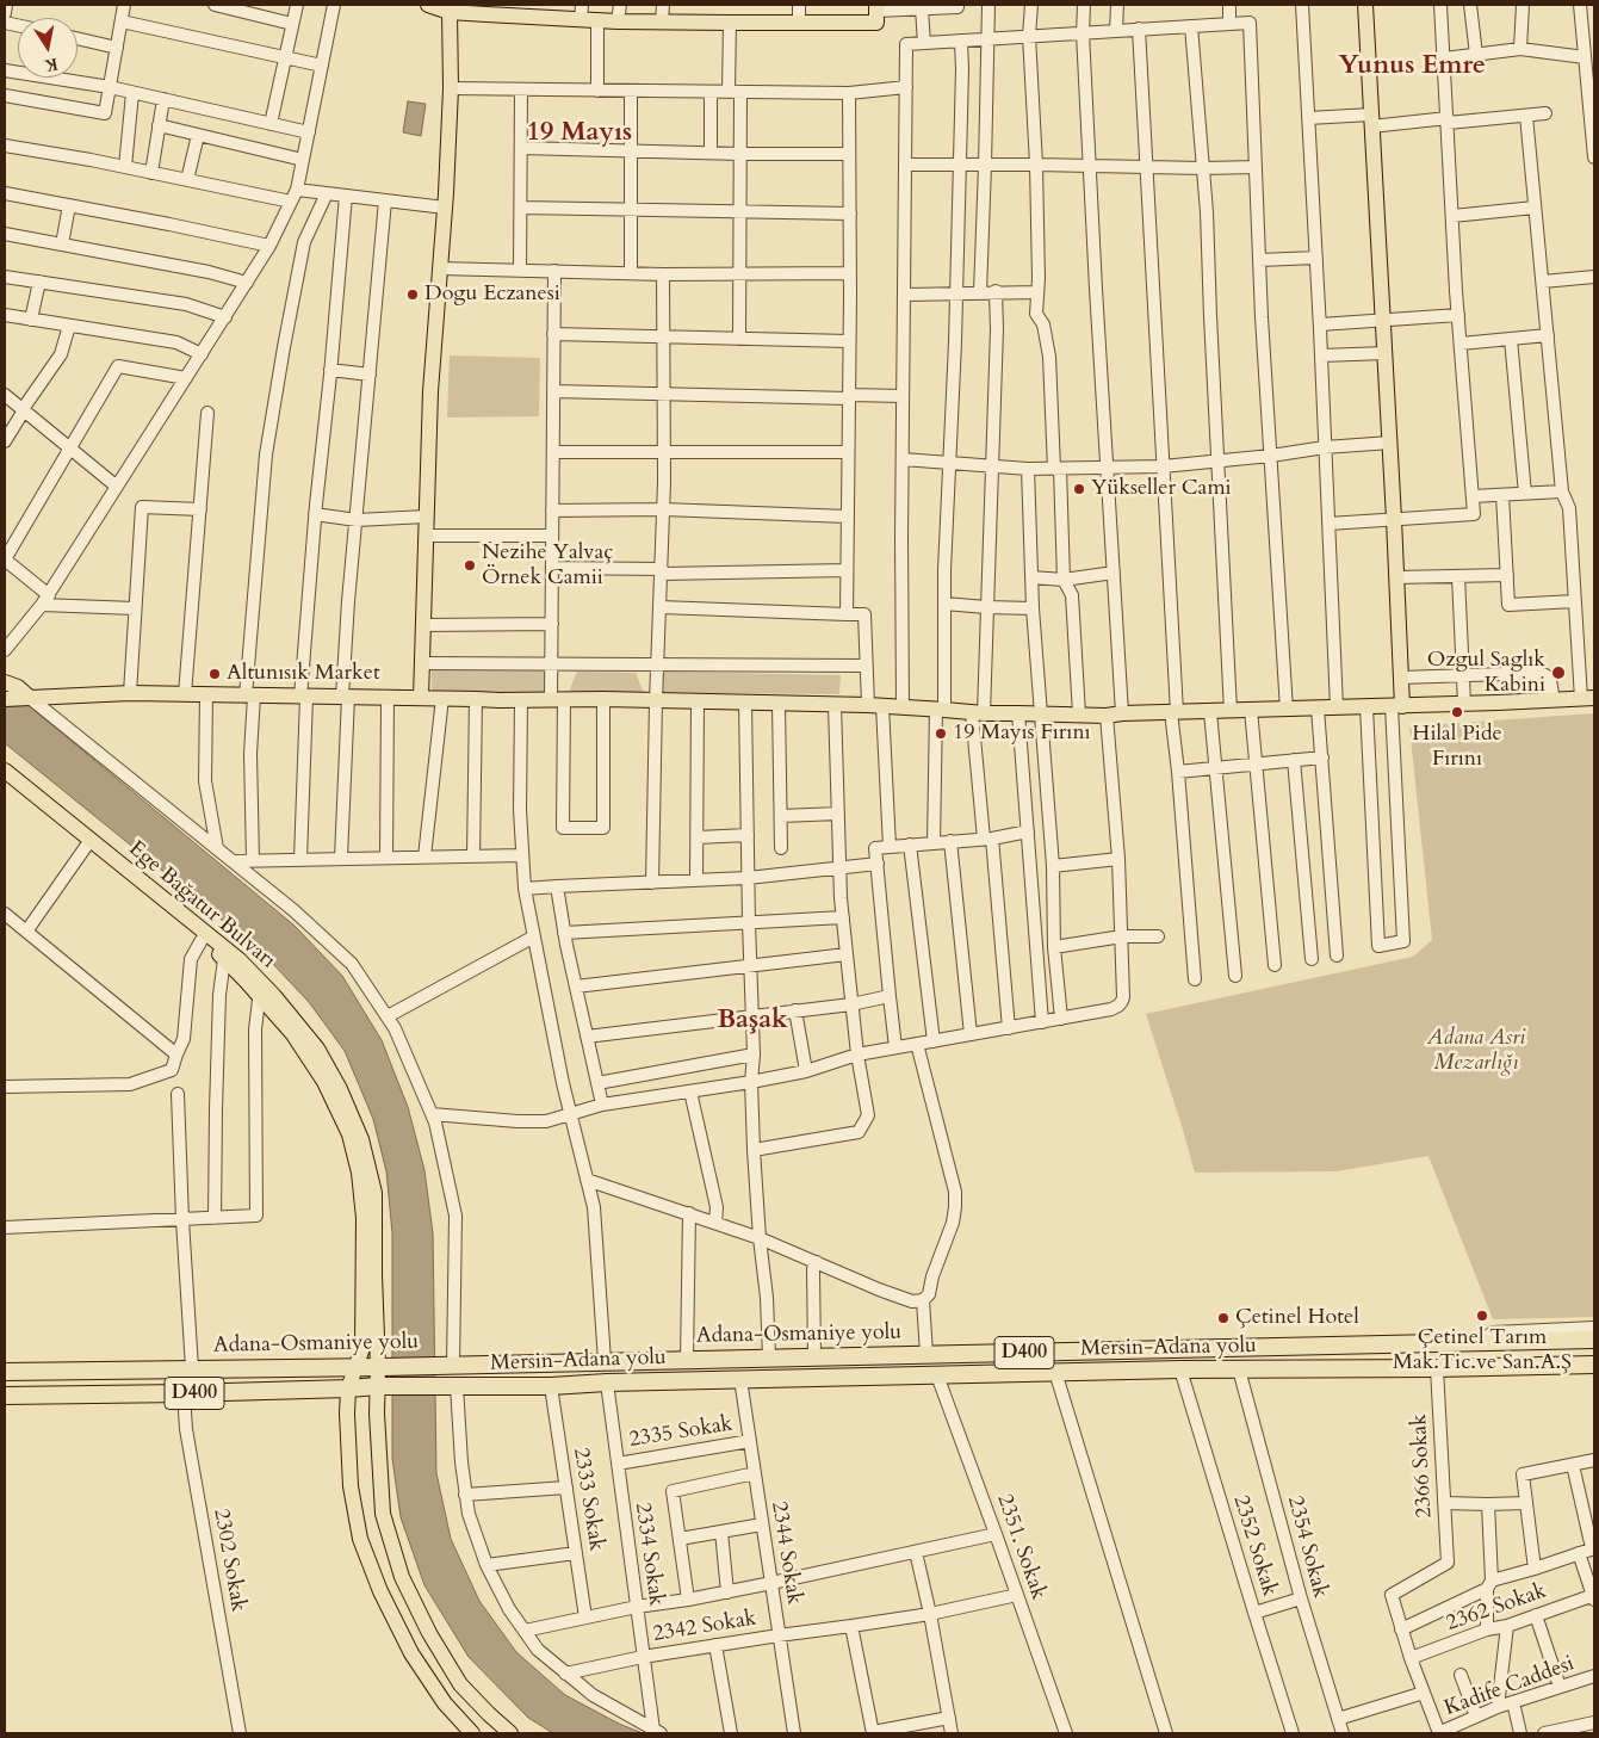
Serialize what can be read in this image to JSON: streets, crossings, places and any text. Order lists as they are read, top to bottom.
{
  "streets": {
    "highway": ["Adana-Osmaniye yolu", "Mersin-Adana yolu", "D400"],
    "main road": ["Ege Bağatur Bulvarı"],
    "street": [
      "2335 Sokak",
      "2366 Sokak",
      "2333 Sokak",
      "2352 Sokak",
      "2351. Sokak",
      "2354 Sokak",
      "2344 Sokak",
      "2334 Sokak",
      "2302 Sokak",
      "2362 Sokak",
      "2342 Sokak",
      "Kadife Caddesi"
    ]
  },
  "crossings": [
    ["Ege Bağatur Bulvarı", "Adana-Osmaniye yolu"],
    ["Adana-Osmaniye yolu", "Mersin-Adana yolu"],
    ["Adana-Osmaniye yolu", "2302 Sokak"],
    ["Mersin-Adana yolu", "2366 Sokak"],
    ["Mersin-Adana yolu", "2333 Sokak"],
    ["Mersin-Adana yolu", "2352 Sokak"],
    ["Mersin-Adana yolu", "2351. Sokak"],
    ["Mersin-Adana yolu", "2354 Sokak"],
    ["Mersin-Adana yolu", "2344 Sokak"],
    ["Mersin-Adana yolu", "2334 Sokak"],
    ["2335 Sokak", "2344 Sokak"],
    ["2335 Sokak", "2334 Sokak"],
    ["2351. Sokak", "2342 Sokak"],
    ["2344 Sokak", "2342 Sokak"],
    ["2334 Sokak", "2342 Sokak"]
  ],
  "districts": ["Yunus Emre", "19 Mayıs", "Başak"],
  "parks": ["Adana Asri Mezarlığı"],
  "places": [
    "Dogu Eczanesi",
    "Yükseller Cami",
    "Nezihe Yalvaç Örnek Camii",
    "Ozgul Saglık Kabini",
    "Altunısık Market",
    "Hilal Pide Fırını",
    "19 Mayıs Fırını",
    "Çetinel Tarım Mak.Tic.ve San.A.Ş",
    "Çetinel Hotel"
  ],
  "north": "bottom"
}
